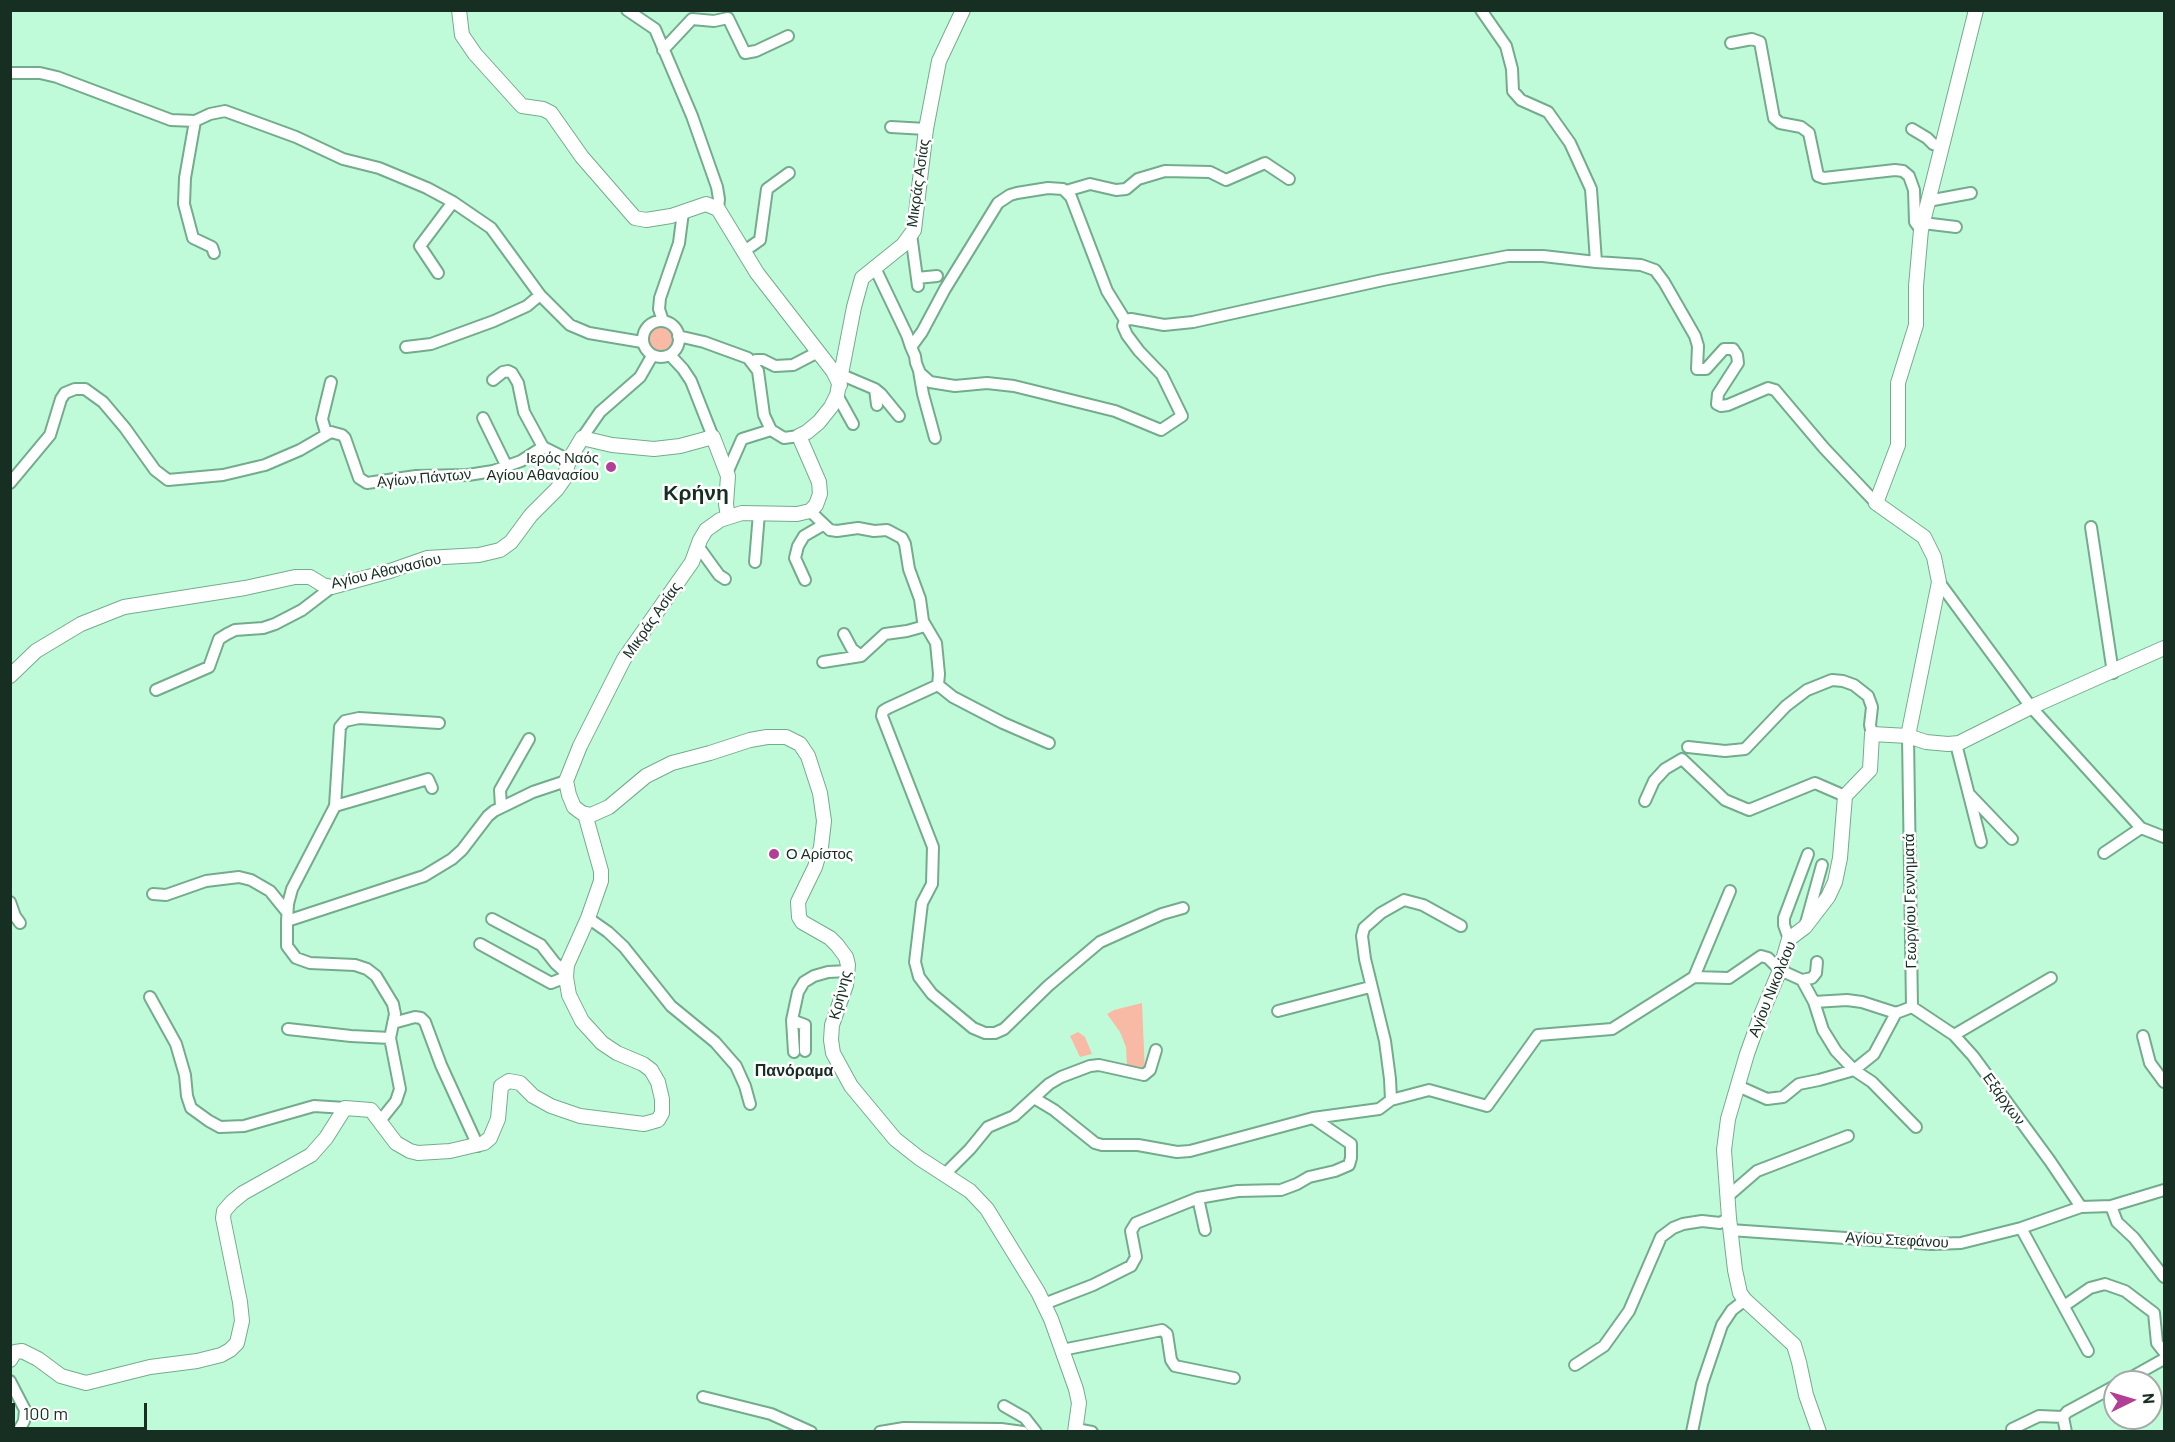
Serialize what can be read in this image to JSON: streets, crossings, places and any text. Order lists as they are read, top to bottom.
{
  "streets": {
    "street": [
      "Μικράς Ασίας",
      "Αγίων Πάντων",
      "Αγίου Αθανασίου",
      "Γεωργίου Γεννηματά",
      "Αγίου Νικολάου",
      "Κρήνης",
      "Εξάρχων",
      "Αγίου Στεφάνου"
    ]
  },
  "crossings": [
    ["Γεωργίου Γεννηματά", "Εξάρχων"],
    ["Αγίου Νικολάου", "Αγίου Στεφάνου"],
    ["Εξάρχων", "Αγίου Στεφάνου"]
  ],
  "districts": ["Κρήνη", "Πανόραμα"],
  "places": ["Ιερός Ναός Αγίου Αθανασίου", "Ο Αρίστος"],
  "scale_bar": "100 m",
  "north": "right"
}
